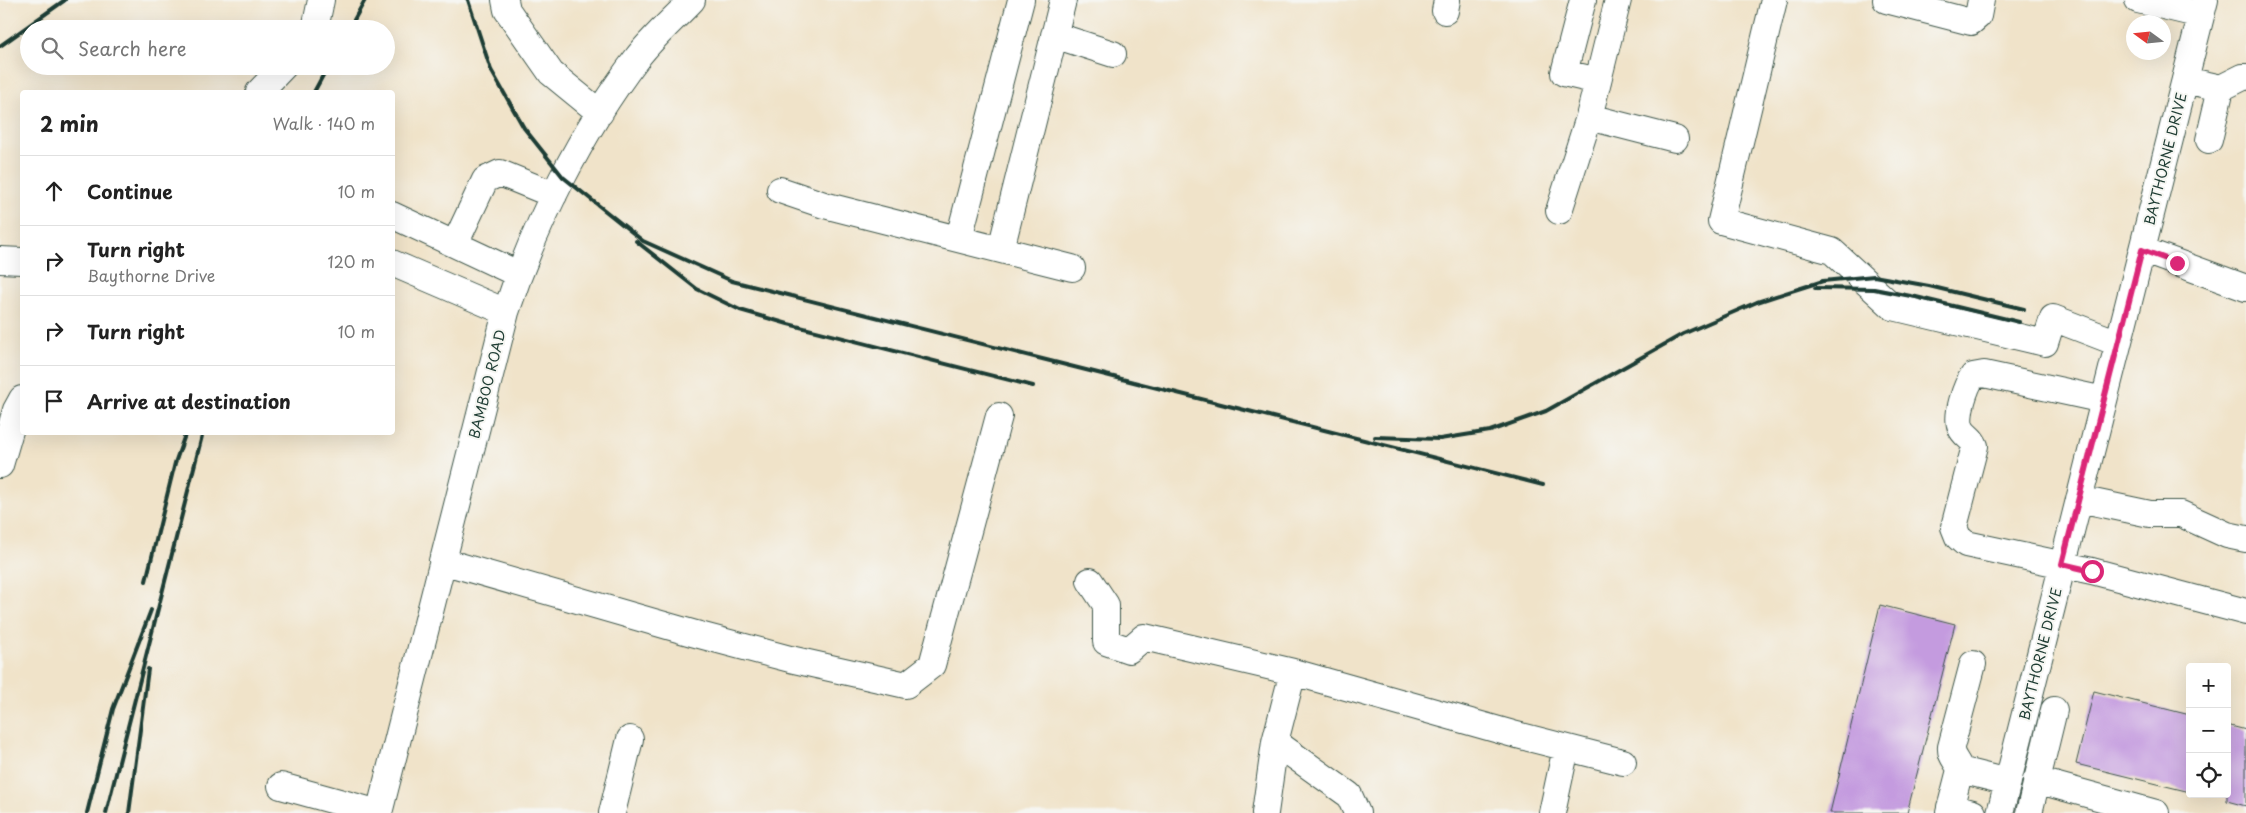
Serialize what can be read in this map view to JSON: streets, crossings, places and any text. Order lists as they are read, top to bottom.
{
  "streets": {
    "street": ["BAYTHORNE DRIVE", "BAMBOO ROAD"]
  },
  "north": "left",
  "page": {
    "search": "Search here",
    "heading": ["2 min", "Walk · 140 m"],
    "list": [
      ["Continue", "10 m"],
      ["Turn right", "Baythorne Drive", "120 m"],
      ["Turn right", "10 m"],
      "Arrive at destination"
    ],
    "map_buttons": ["+", "−"]
  }
}
